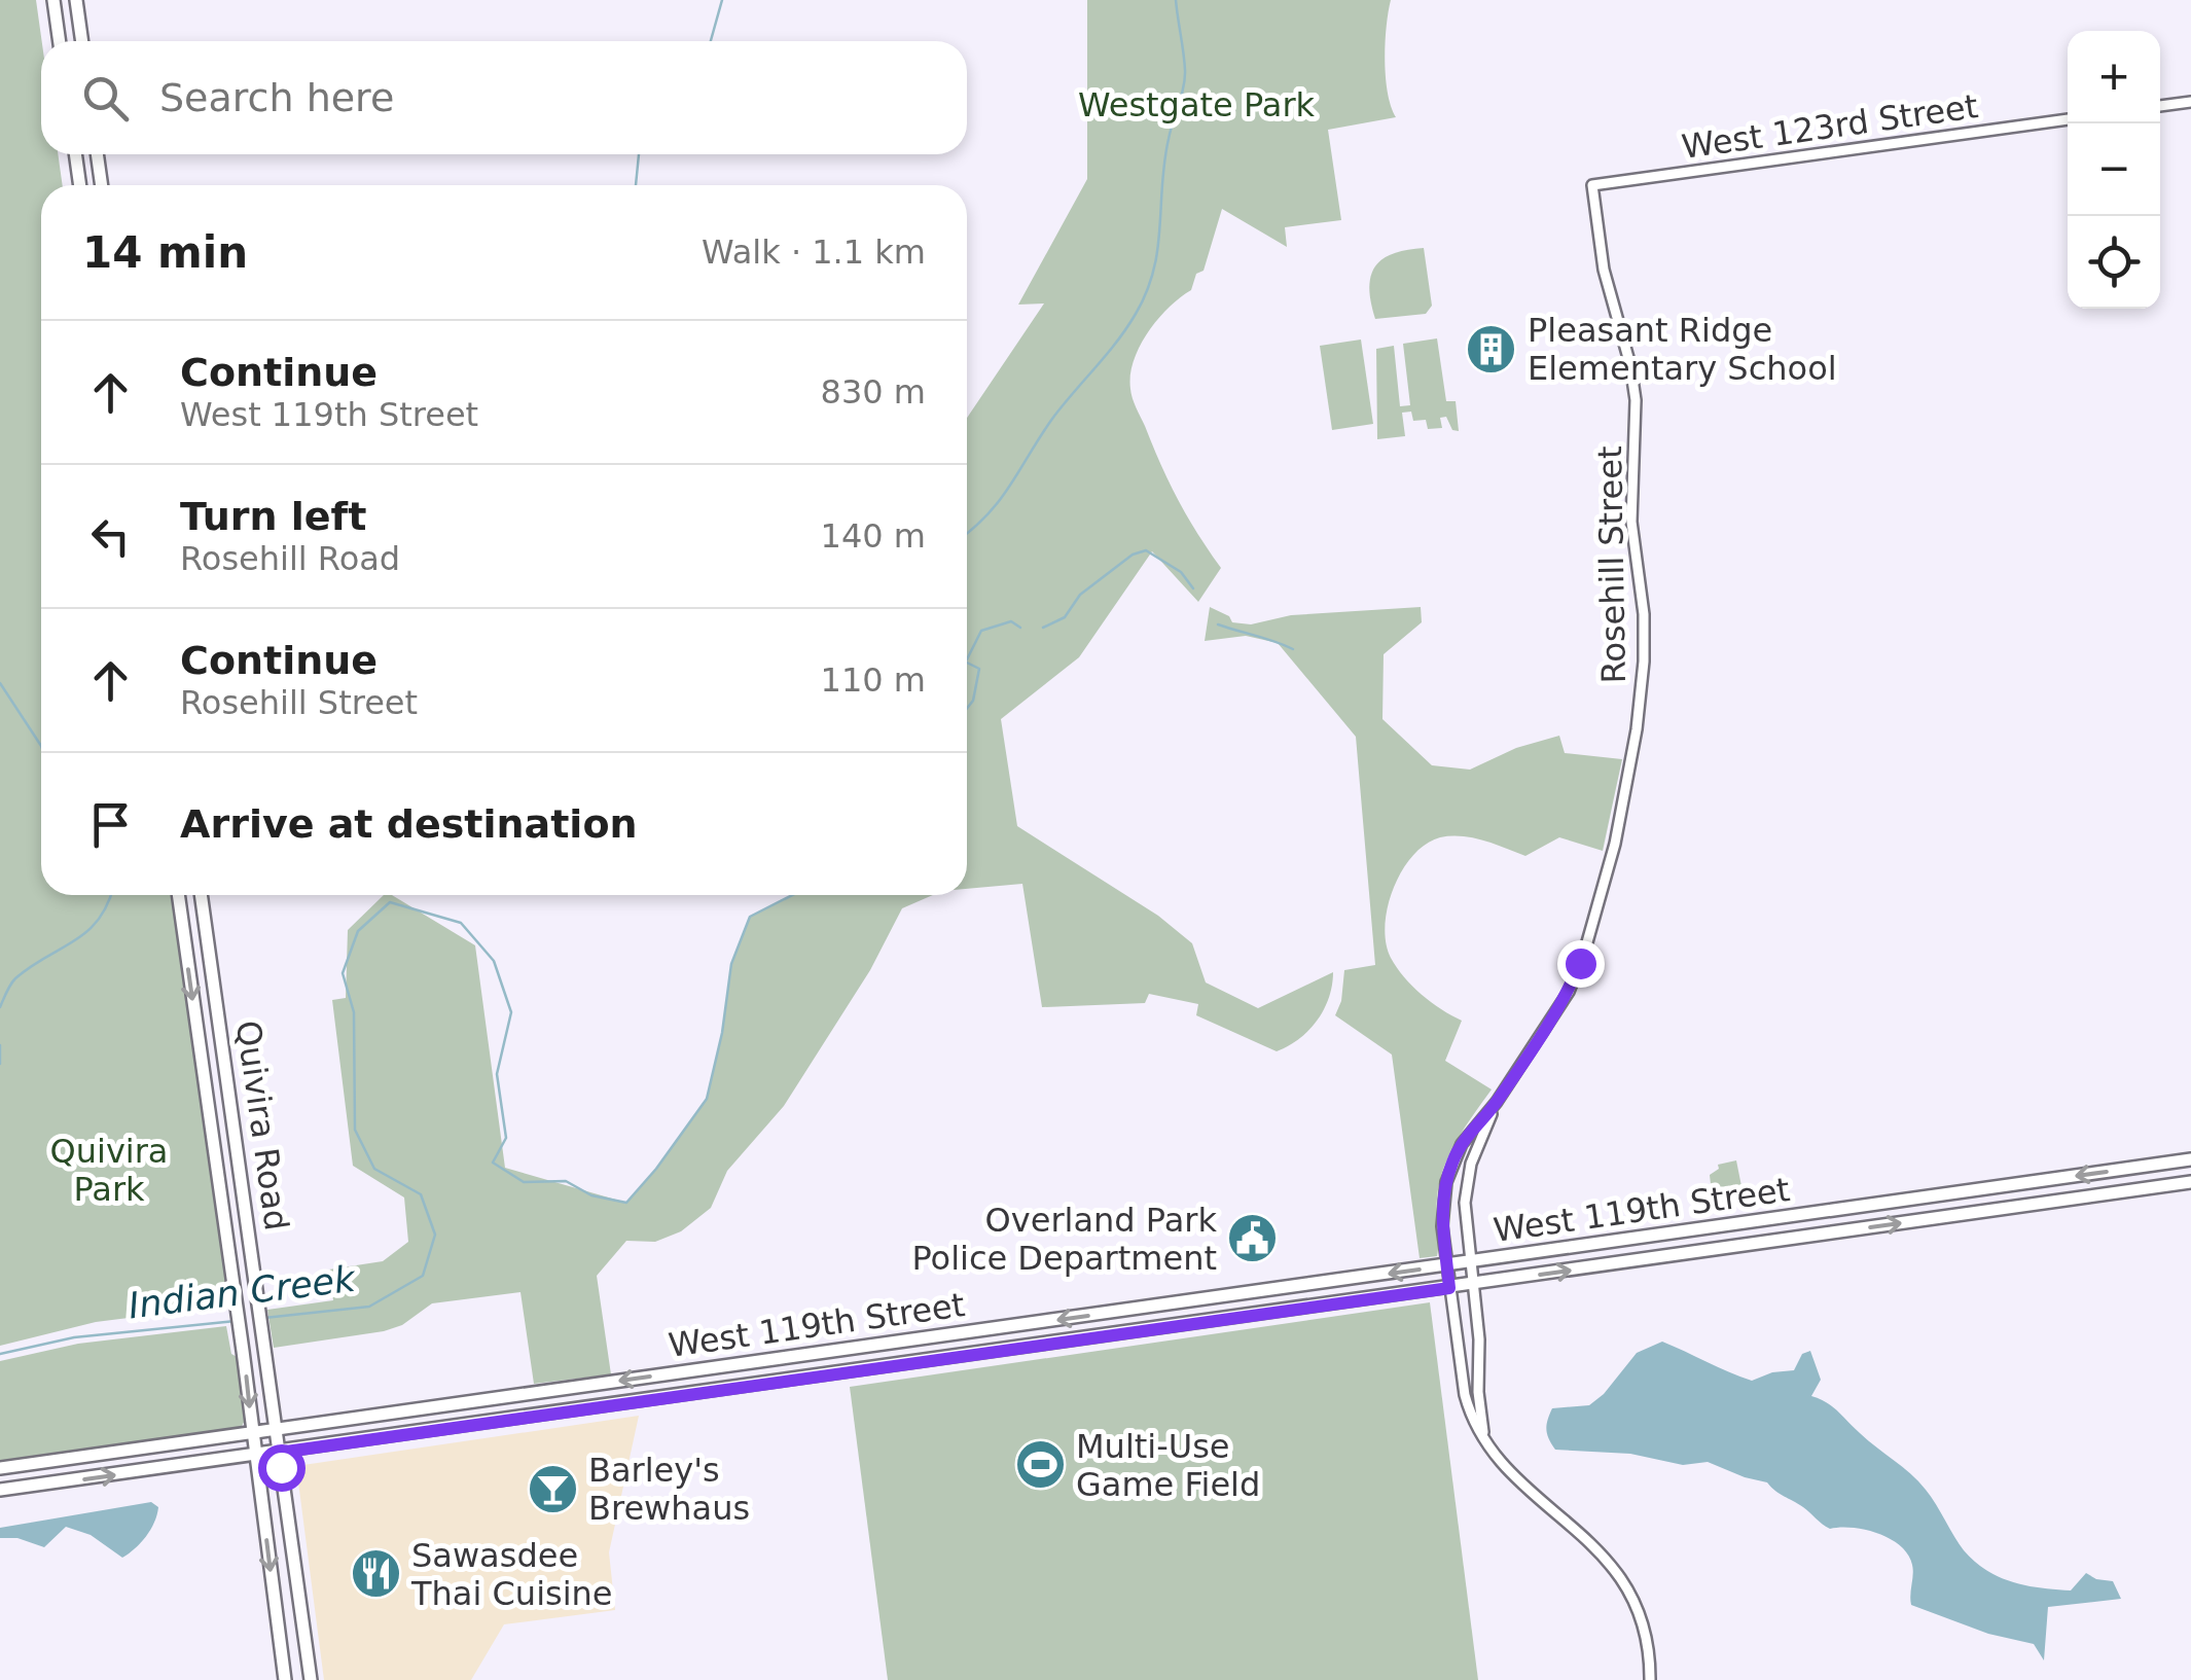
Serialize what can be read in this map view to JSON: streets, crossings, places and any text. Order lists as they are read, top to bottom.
{
  "streets": {
    "main road": ["Quivira Road", "West 119th Street"],
    "street": ["West 123rd Street", "Rosehill Street"]
  },
  "crossings": [
    ["West 123rd Street", "Rosehill Street"],
    ["Quivira Road", "West 119th Street"]
  ],
  "water": ["Indian Creek"],
  "parks": ["Westgate Park", "Quivira Park"],
  "places": {
    "building": ["Pleasant Ridge Elementary School"],
    "public building": ["Overland Park Police Department"],
    "sports": ["Multi-Use Game Field"],
    "bar": ["Barley's Brewhaus"],
    "restaurant": ["Sawasdee Thai Cuisine"]
  },
  "page": {
    "map_buttons": ["+", "−"],
    "search": "Search here",
    "heading": ["14 min", "Walk · 1.1 km"],
    "list": [
      ["Continue", "West 119th Street", "830 m"],
      ["Turn left", "Rosehill Road", "140 m"],
      ["Continue", "Rosehill Street", "110 m"],
      "Arrive at destination"
    ]
  }
}
